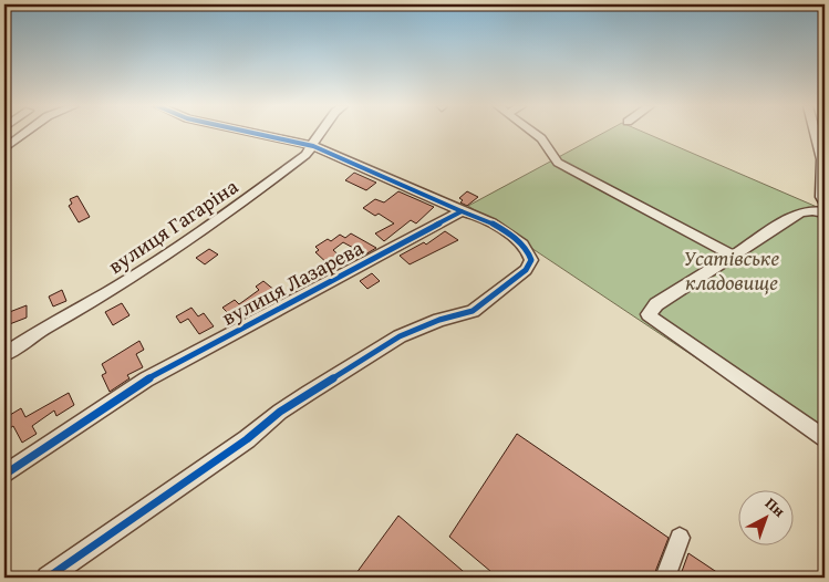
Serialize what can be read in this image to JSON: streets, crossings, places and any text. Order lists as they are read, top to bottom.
{
  "streets": {
    "street": ["вулиця Гагаріна", "вулиця Лазарева"]
  },
  "parks": ["Усатівське кладовище"],
  "north": "top right"
}
